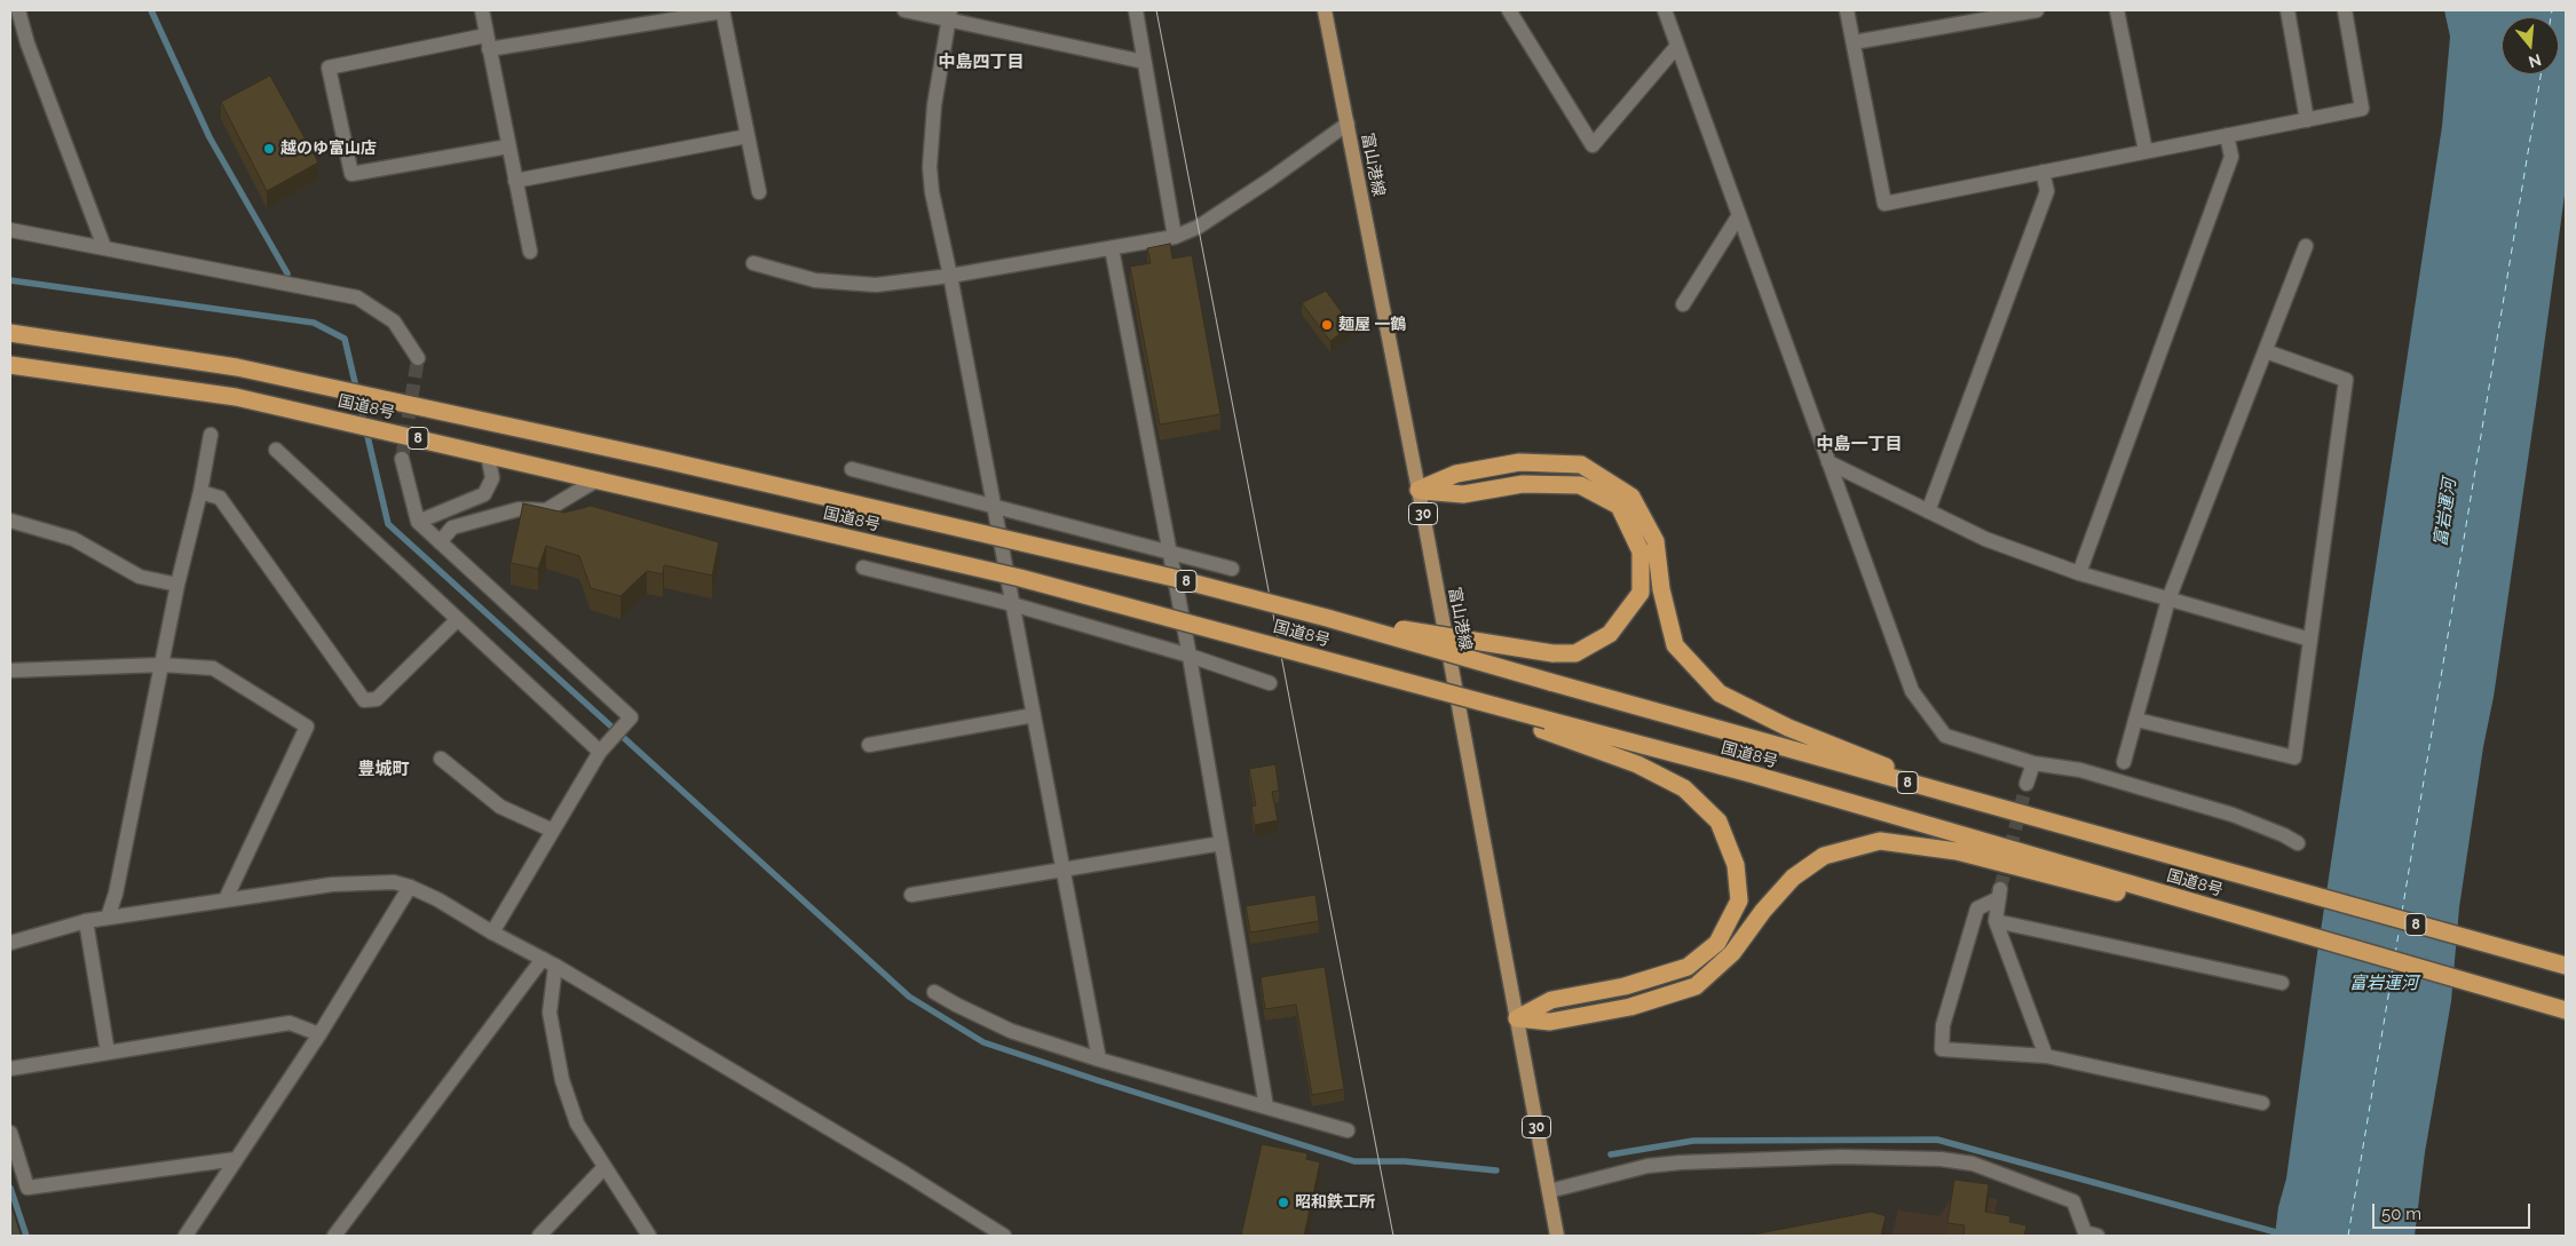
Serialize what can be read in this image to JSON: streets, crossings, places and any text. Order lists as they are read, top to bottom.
{
  "streets": {
    "highway": ["国道8号", "8"],
    "main road": ["富山港線", "30"]
  },
  "districts": ["中島四丁目", "中島一丁目", "豊城町"],
  "water": ["富岩運河"],
  "places": ["越のゆ富山店", "麺屋 一鶴", "昭和鉄工所"],
  "scale_bar": "50 m",
  "north": "bottom"
}
